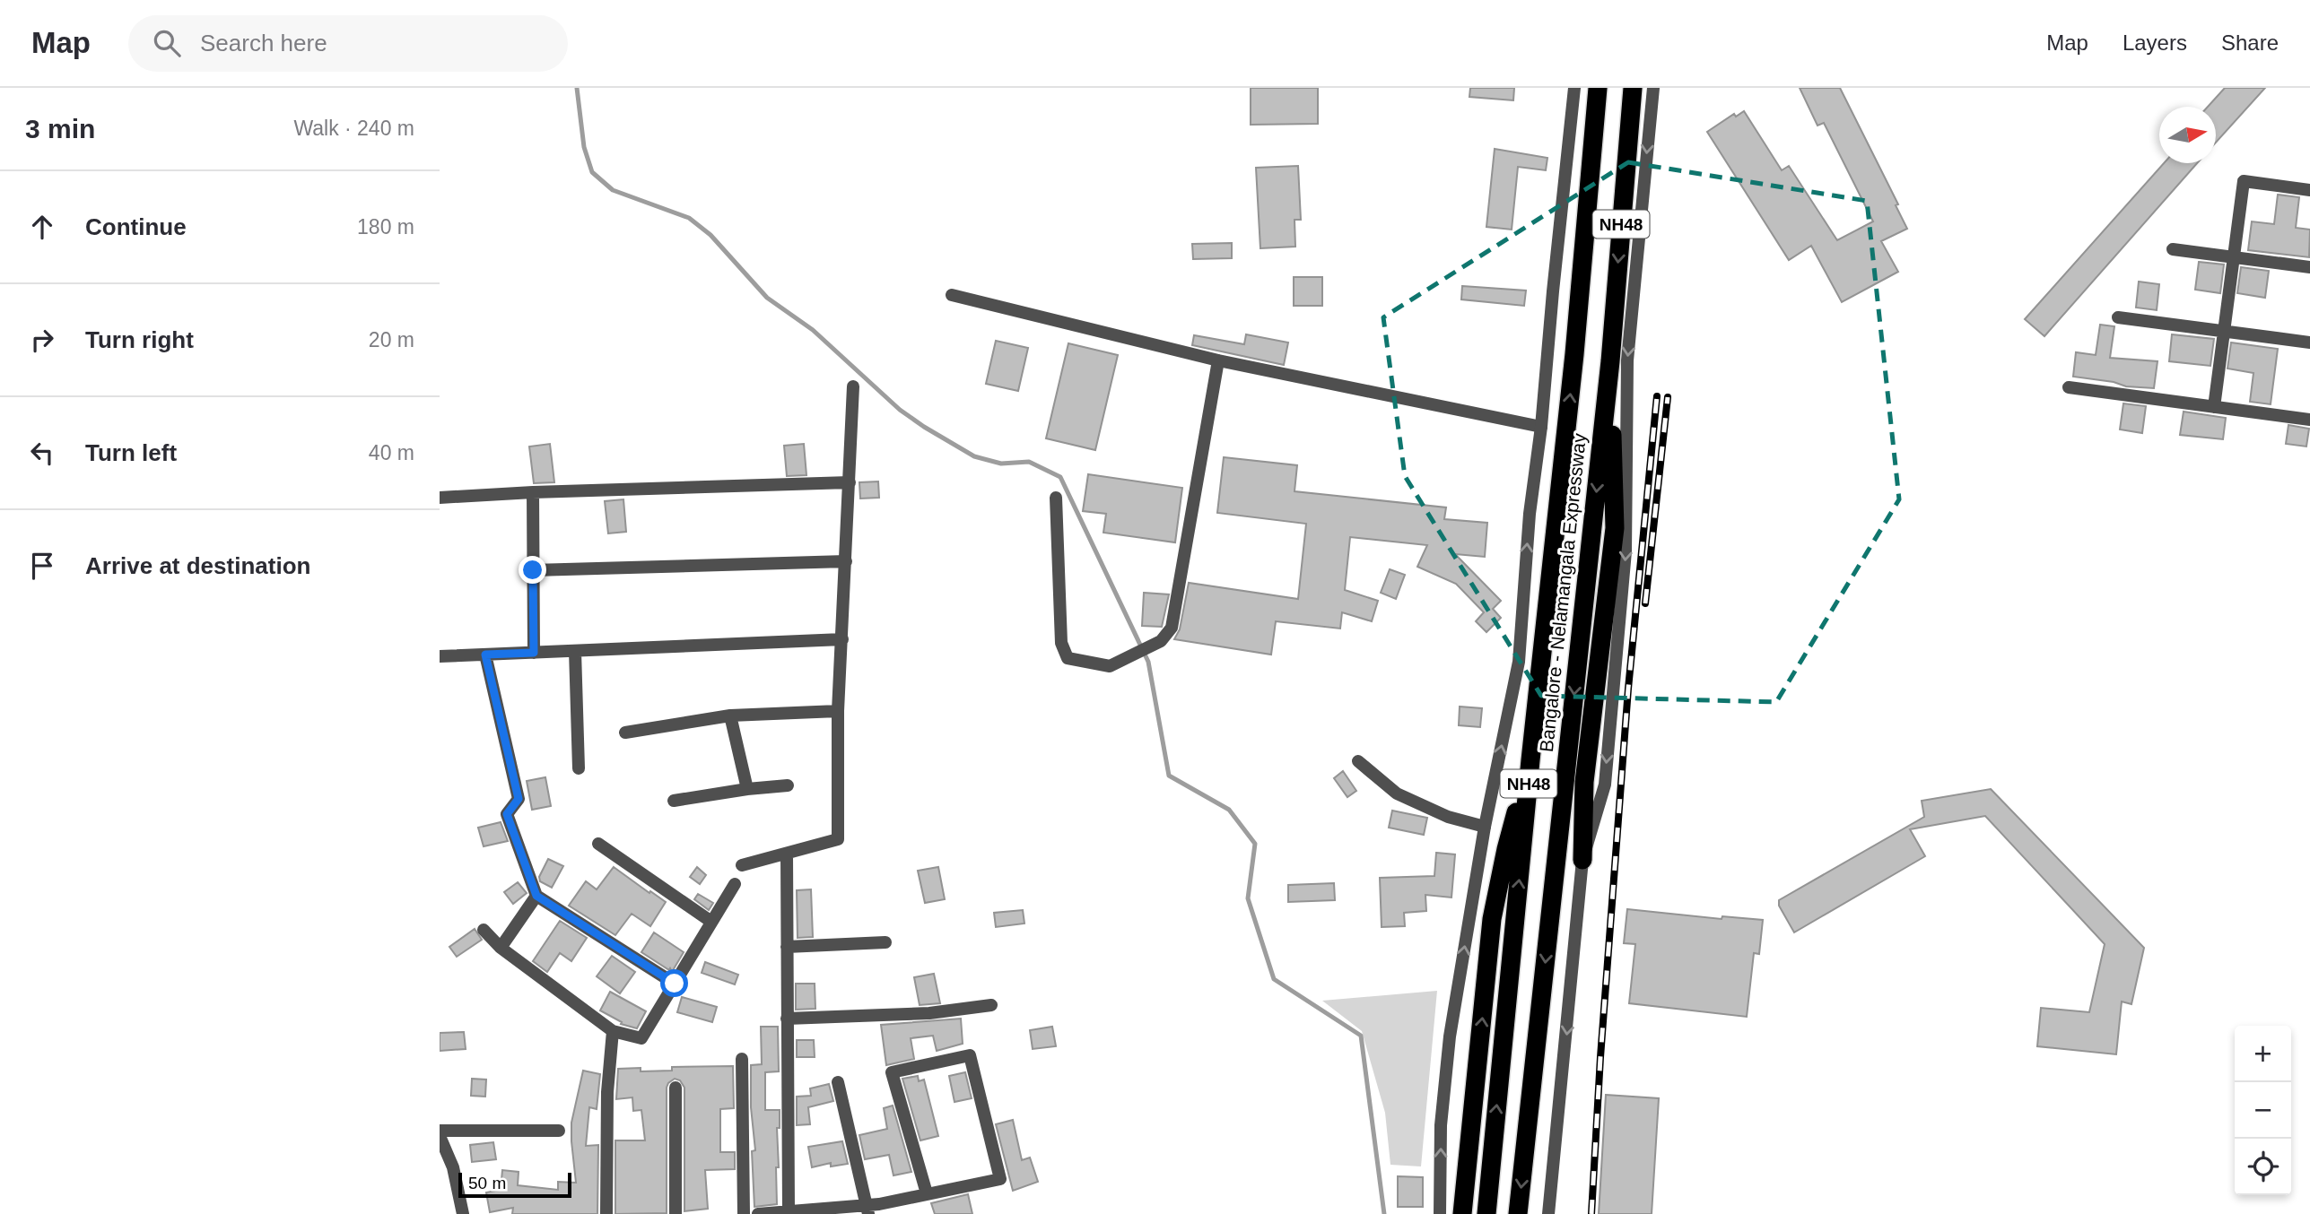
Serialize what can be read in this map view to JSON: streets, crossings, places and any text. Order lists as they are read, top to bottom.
{
  "streets": {
    "highway": ["NH48", "Bangalore - Nelamangala Expressway"]
  },
  "scale_bar": "50 m",
  "north": "right",
  "page": {
    "header": "Map",
    "search": "Search here",
    "nav": ["Map", "Layers", "Share"],
    "heading": ["3 min", "Walk · 240 m"],
    "list": [
      ["Continue", "180 m"],
      ["Turn right", "20 m"],
      ["Turn left", "40 m"],
      "Arrive at destination"
    ],
    "map_buttons": ["+", "−"],
    "scale": "50 m"
  }
}
